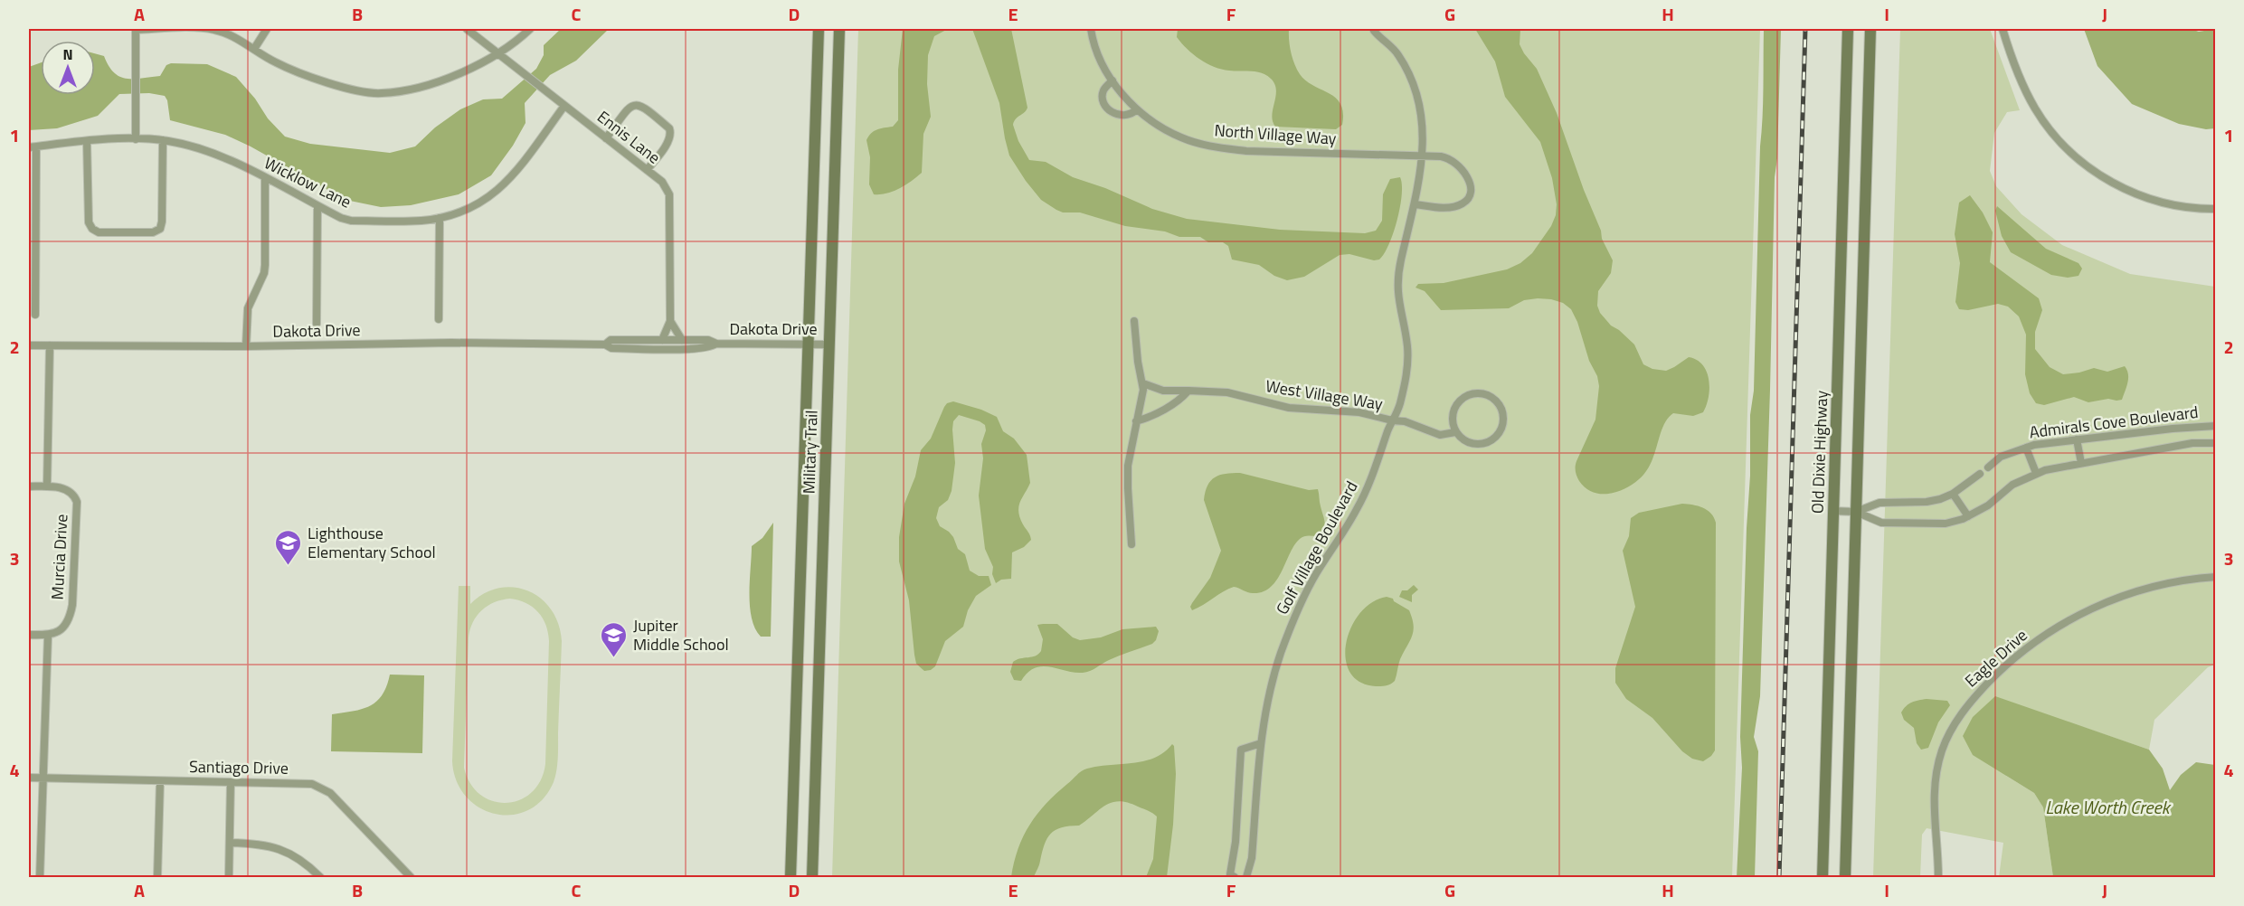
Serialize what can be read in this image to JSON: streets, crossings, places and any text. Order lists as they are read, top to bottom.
{
  "streets": {
    "main road": ["Military Trail", "Old Dixie Highway"],
    "street": [
      "North Village Way",
      "Ennis Lane",
      "Wicklow Lane",
      "Dakota Drive",
      "West Village Way",
      "Admirals Cove Boulevard",
      "Golf Village Boulevard",
      "Murcia Drive",
      "Eagle Drive",
      "Santiago Drive"
    ]
  },
  "crossings": [
    ["North Village Way", "Golf Village Boulevard"],
    ["Ennis Lane", "Wicklow Lane"],
    ["Ennis Lane", "Dakota Drive"],
    ["Dakota Drive", "Military Trail"],
    ["West Village Way", "Golf Village Boulevard"],
    ["Admirals Cove Boulevard", "Old Dixie Highway"]
  ],
  "water": ["Lake Worth Creek"],
  "places": {
    "school or university": ["Lighthouse Elementary School", "Jupiter Middle School"]
  },
  "north": "top",
  "grid": {
    "columns": [
      "A",
      "B",
      "C",
      "D",
      "E",
      "F",
      "G",
      "H",
      "I",
      "J"
    ],
    "rows": [
      "1",
      "2",
      "3",
      "4"
    ]
  }
}
